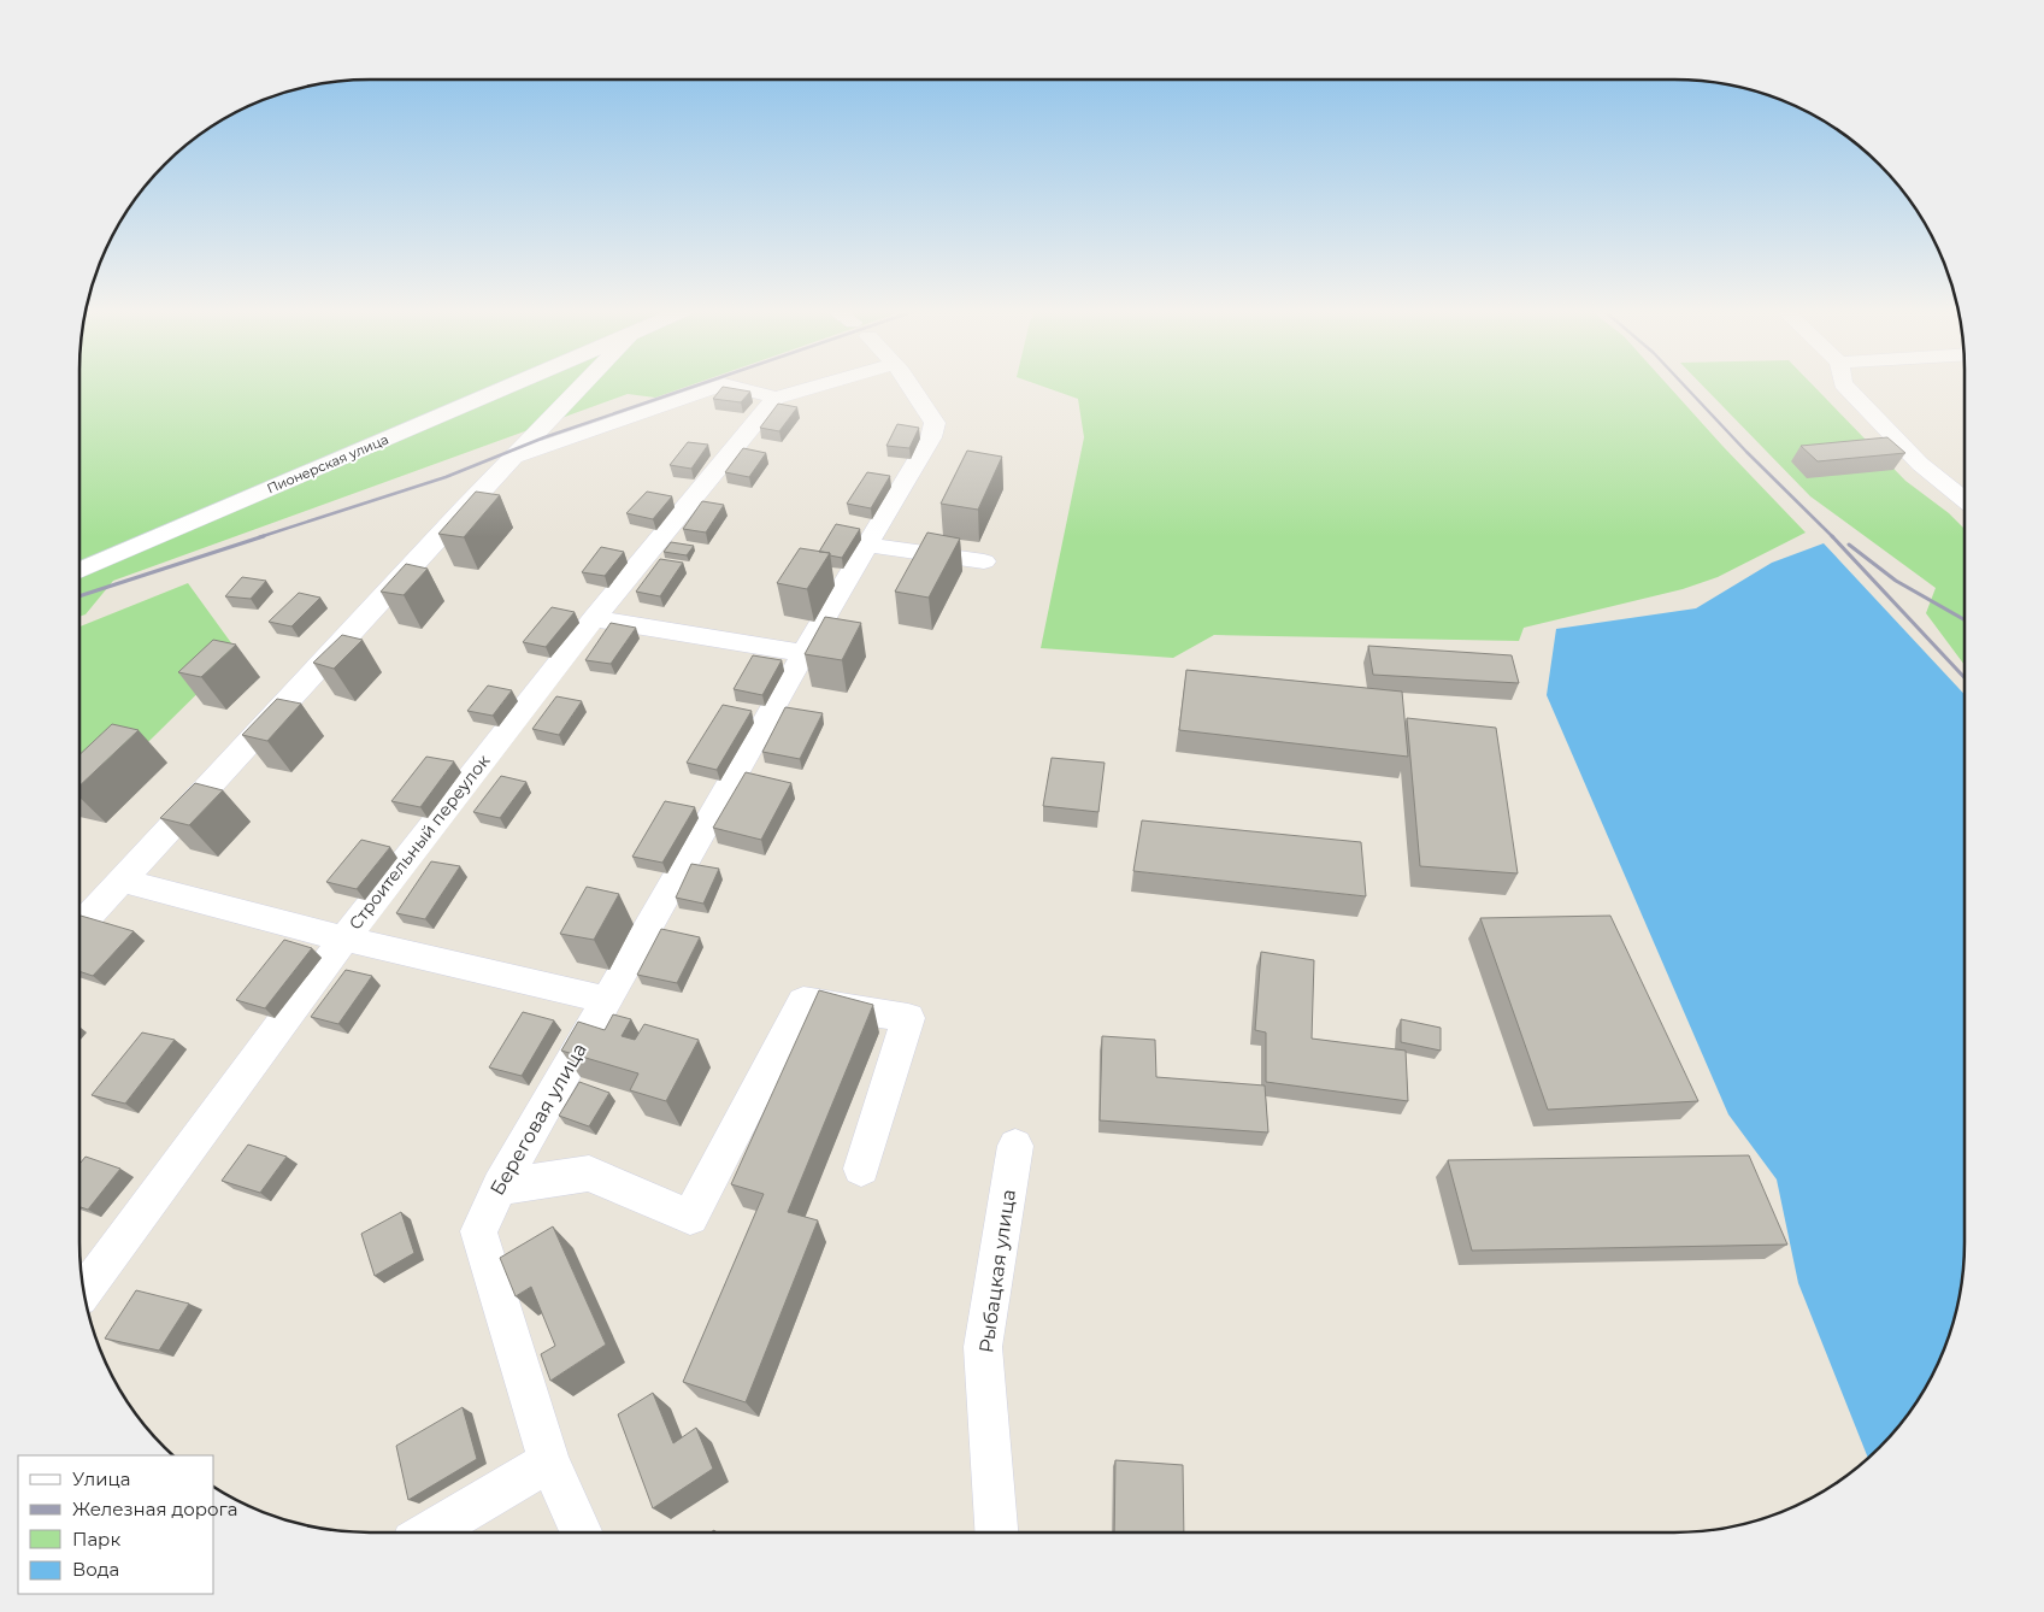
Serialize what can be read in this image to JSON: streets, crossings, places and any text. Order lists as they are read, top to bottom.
{
  "streets": {
    "street": [
      "Пионерская улица",
      "Строительный переулок",
      "Береговая улица",
      "Рыбацкая улица"
    ]
  },
  "legend": [
    "Улица",
    "Железная дорога",
    "Парк",
    "Вода"
  ]
}
